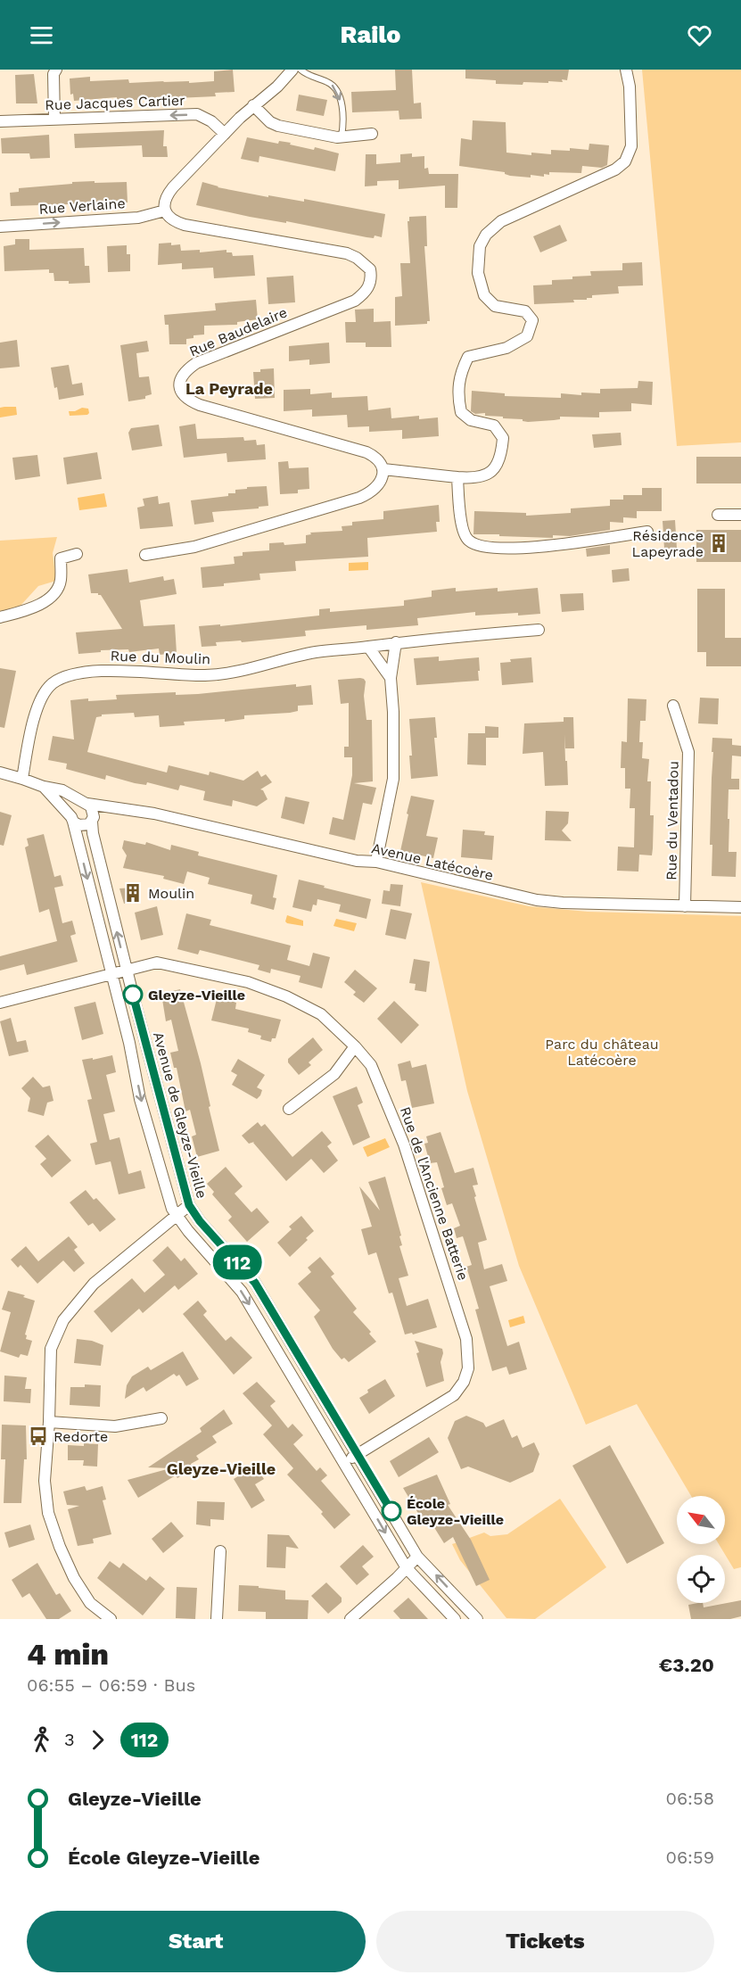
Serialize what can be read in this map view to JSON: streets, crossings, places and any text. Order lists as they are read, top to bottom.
{
  "streets": {
    "street": [
      "Rue Jacques Cartier",
      "Rue Verlaine",
      "Rue Baudelaire",
      "Rue du Moulin",
      "Rue du Ventadou",
      "Avenue Latécoère",
      "Avenue de Gleyze-Vieille",
      "Rue de l'Ancienne Batterie"
    ]
  },
  "crossings": [
    ["Rue Verlaine", "Rue Baudelaire"],
    ["Rue du Moulin", "Avenue Latécoère"],
    ["Rue du Ventadou", "Avenue Latécoère"],
    ["Avenue Latécoère", "Avenue de Gleyze-Vieille"],
    ["Avenue de Gleyze-Vieille", "Rue de l'Ancienne Batterie"]
  ],
  "one_way": ["Rue Jacques Cartier", "Rue Verlaine"],
  "districts": ["La Peyrade", "Gleyze-Vieille"],
  "parks": ["Parc du château Latécoère"],
  "places": {
    "building": ["Résidence Lapeyrade", "Moulin"],
    "other": ["Gleyze-Vieille", "École Gleyze-Vieille"],
    "bus stop": ["Redorte"]
  },
  "lines": ["bus line 112"],
  "north": "top left",
  "page": {
    "header": "Railo",
    "on_map": "112",
    "heading": ["4 min", "06:55 – 06:59 · Bus", "€3.20"],
    "legs": ["3", "112"],
    "list": [
      {
        "name": "Gleyze-Vieille",
        "value": "06:58"
      },
      {
        "name": "École Gleyze-Vieille",
        "value": "06:59"
      }
    ],
    "buttons": ["Start", "Tickets"]
  }
}
